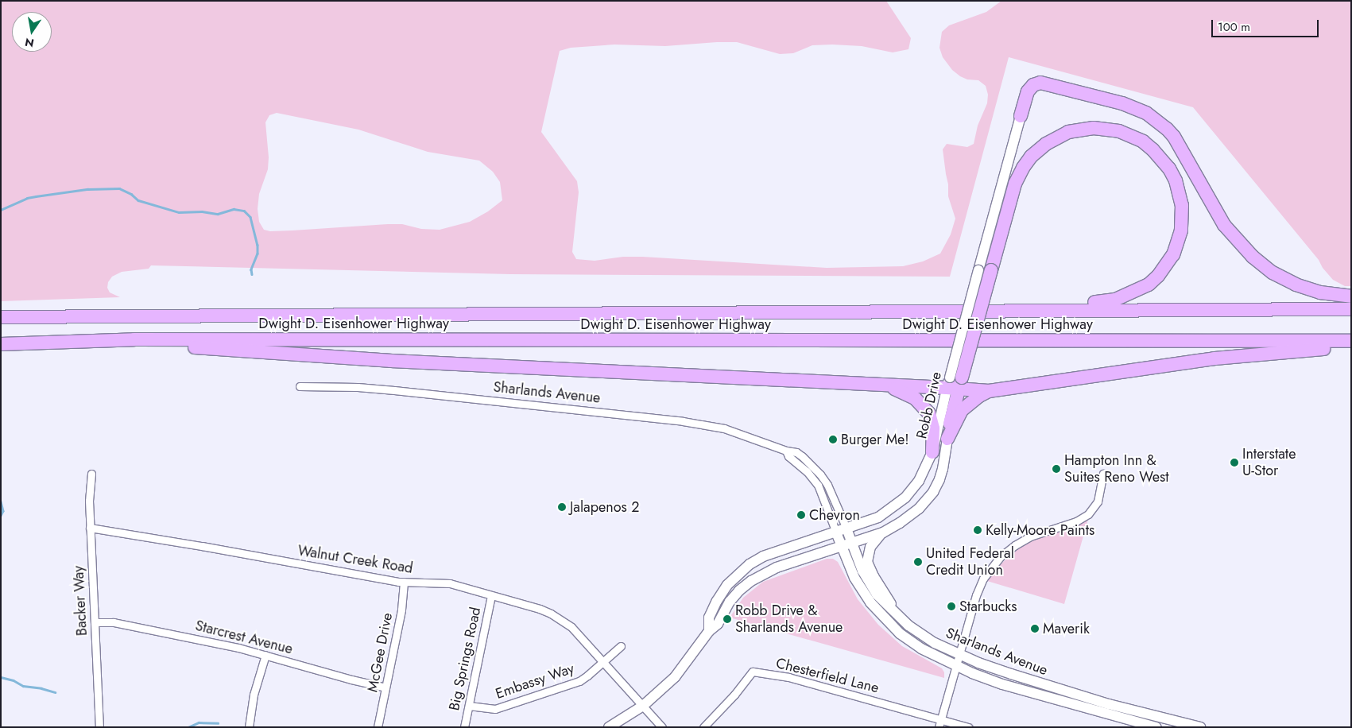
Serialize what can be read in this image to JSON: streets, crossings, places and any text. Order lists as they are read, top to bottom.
{
  "streets": {
    "highway": ["Dwight D. Eisenhower Highway"],
    "main road": ["Sharlands Avenue", "Robb Drive"],
    "street": [
      "Walnut Creek Road",
      "Backer Way",
      "Starcrest Avenue",
      "McGee Drive",
      "Big Springs Road",
      "Chesterfield Lane",
      "Embassy Way"
    ]
  },
  "crossings": [
    ["Sharlands Avenue", "Robb Drive"],
    ["Robb Drive", "Walnut Creek Road"],
    ["Walnut Creek Road", "Backer Way"],
    ["Walnut Creek Road", "McGee Drive"],
    ["Walnut Creek Road", "Big Springs Road"],
    ["Walnut Creek Road", "Embassy Way"],
    ["Backer Way", "Starcrest Avenue"],
    ["Starcrest Avenue", "McGee Drive"],
    ["Big Springs Road", "Embassy Way"]
  ],
  "places": [
    "Burger Me!",
    "Interstate U-Stor",
    "Hampton Inn & Suites Reno West",
    "Jalapenos 2",
    "Chevron",
    "Kelly-Moore Paints",
    "United Federal Credit Union",
    "Starbucks",
    "Robb Drive & Sharlands Avenue",
    "Maverik"
  ],
  "scale_bar": "100 m",
  "north": "bottom"
}
